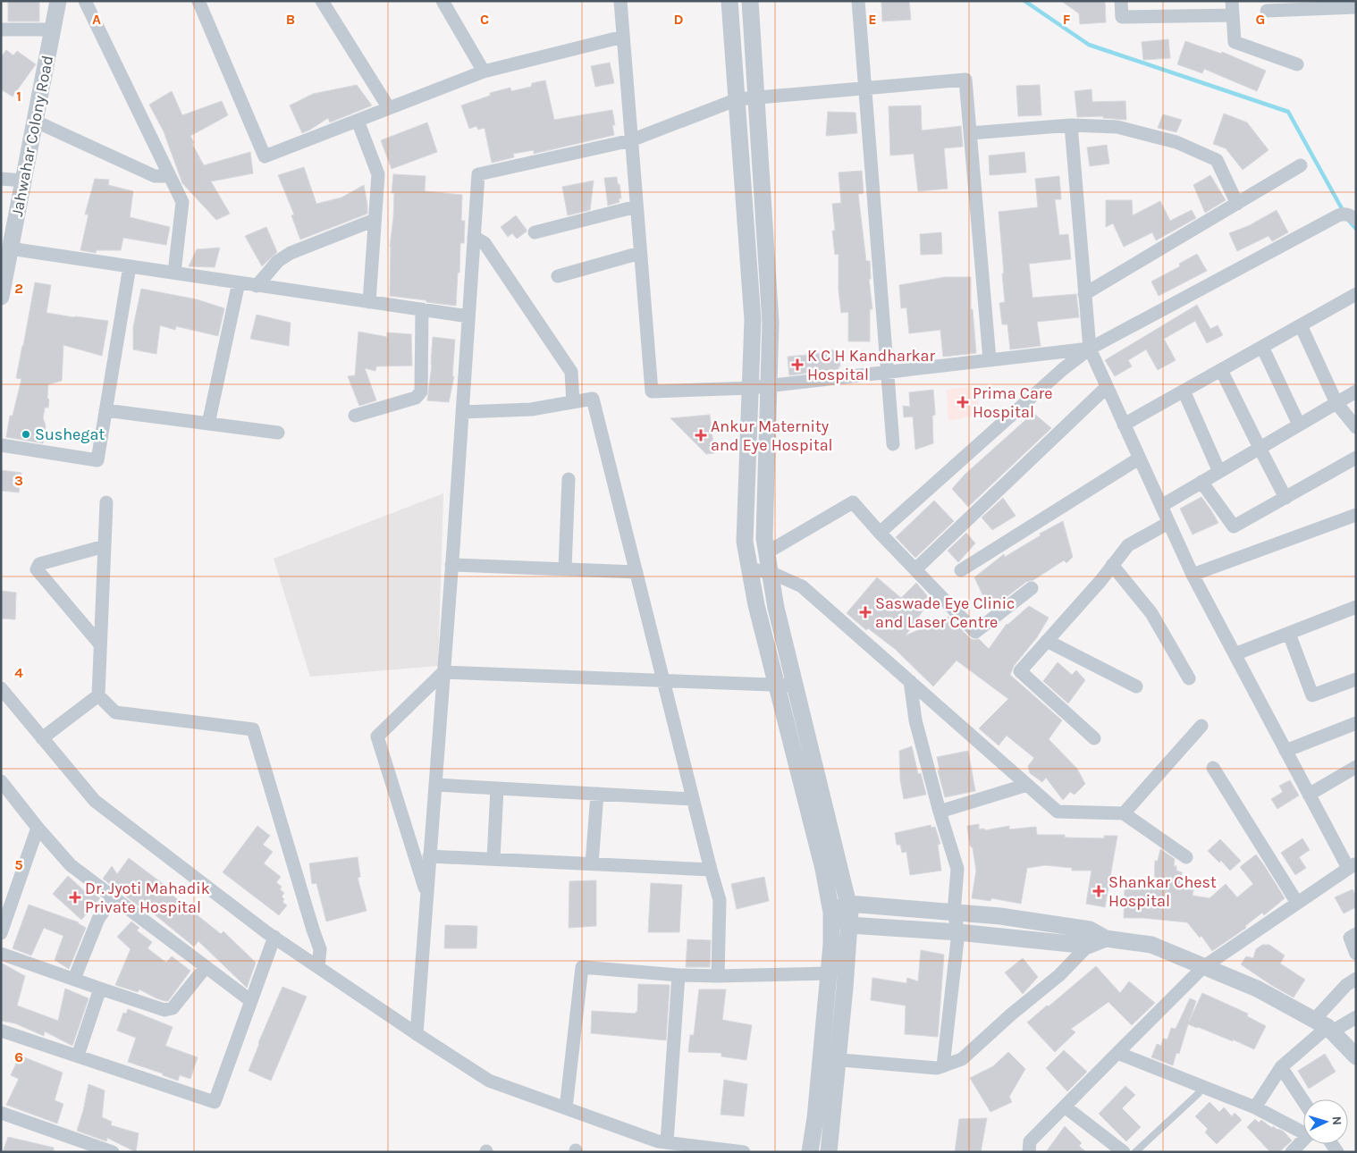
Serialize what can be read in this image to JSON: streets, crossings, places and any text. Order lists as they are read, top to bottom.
{
  "streets": {
    "street": ["Jahwahar Colony Road"]
  },
  "places": {
    "health": [
      "K C H Kandharkar Hospital",
      "Prima Care Hospital",
      "Ankur Maternity and Eye Hospital",
      "Saswade Eye Clinic and Laser Centre",
      "Shankar Chest Hospital",
      "Dr. Jyoti Mahadik Private Hospital"
    ],
    "other": ["Sushegat"]
  },
  "north": "right",
  "grid": {
    "columns": [
      "A",
      "B",
      "C",
      "D",
      "E",
      "F",
      "G"
    ],
    "rows": [
      "1",
      "2",
      "3",
      "4",
      "5",
      "6"
    ]
  }
}
